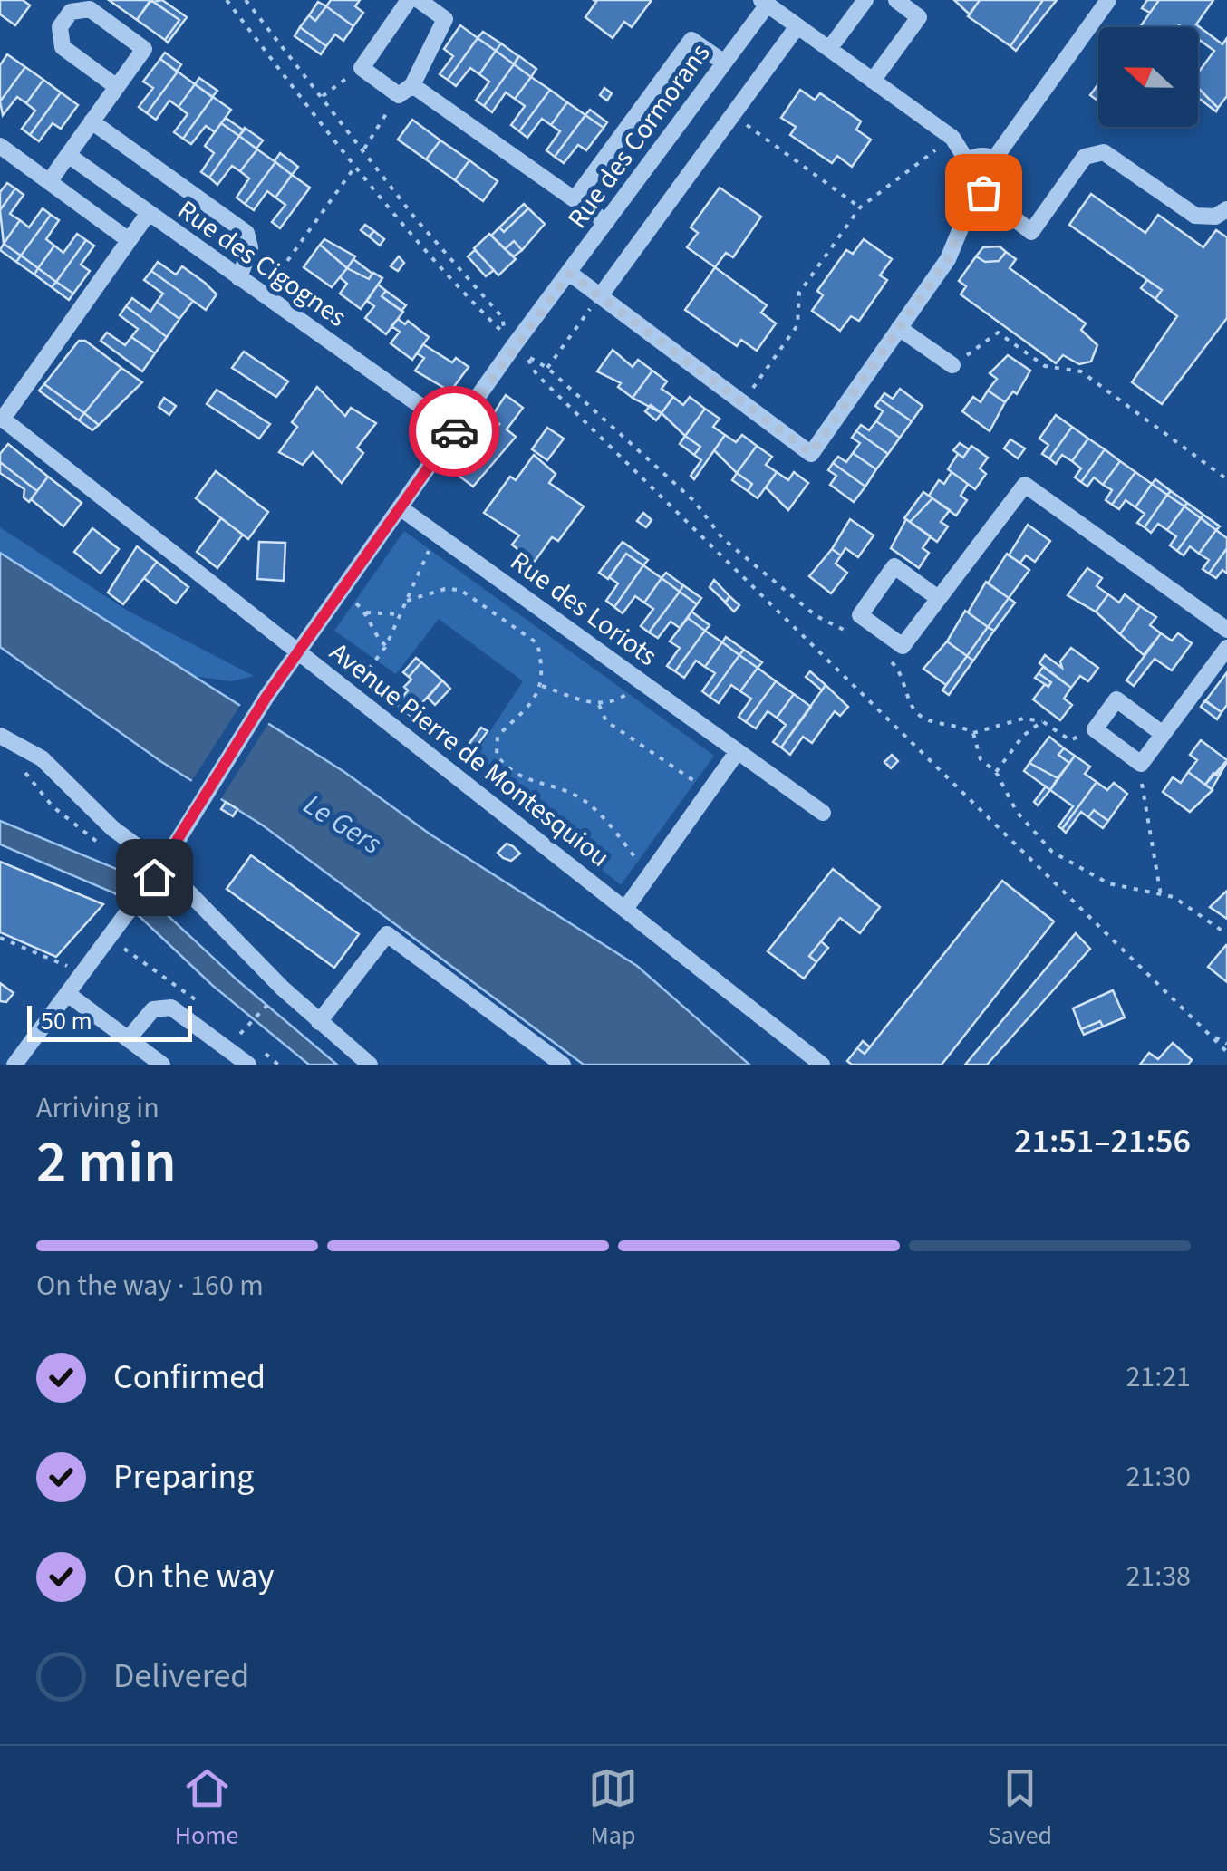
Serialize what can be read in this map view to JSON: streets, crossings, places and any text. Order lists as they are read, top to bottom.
{
  "streets": {
    "street": [
      "Rue des Cormorans",
      "Rue des Cigognes",
      "Rue des Loriots",
      "Avenue Pierre de Montesquiou"
    ]
  },
  "crossings": [
    ["Rue des Cormorans", "Rue des Cigognes"],
    ["Rue des Cormorans", "Rue des Loriots"],
    ["Rue des Cormorans", "Avenue Pierre de Montesquiou"]
  ],
  "water": ["Le Gers"],
  "scale_bar": "50 m",
  "north": "left",
  "page": {
    "scale": "50 m",
    "heading": ["2 min", "Arriving in", "21:51–21:56"],
    "bar": "On the way · 160 m",
    "list": [
      ["Confirmed", "21:21"],
      ["Preparing", "21:30"],
      ["On the way", "21:38"],
      "Delivered"
    ],
    "tabs": ["Home", "Map", "Saved"]
  }
}
